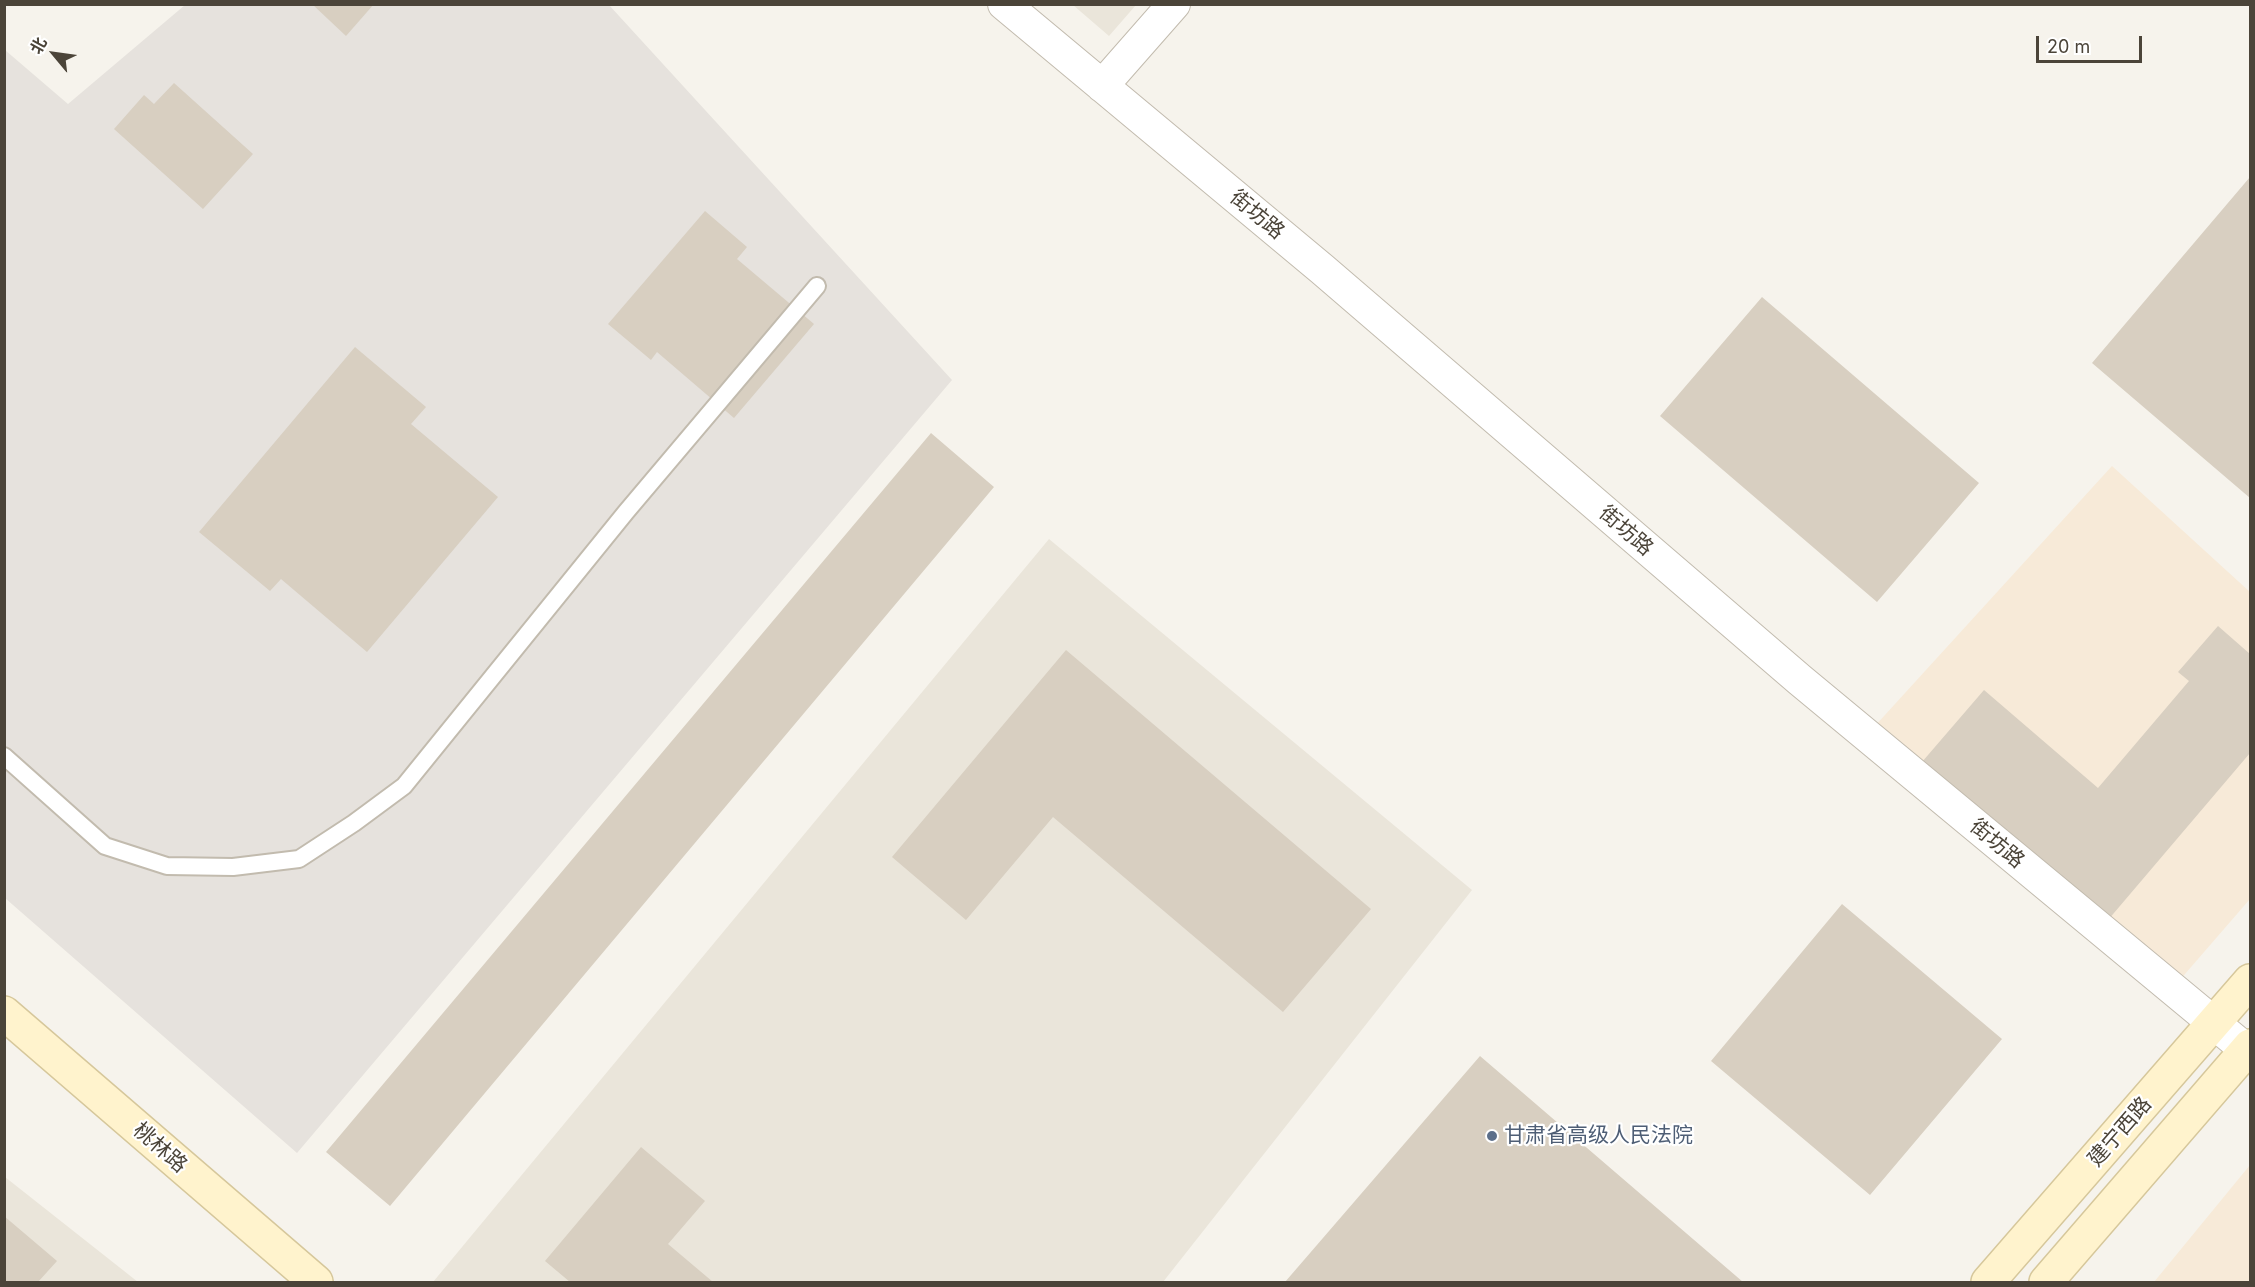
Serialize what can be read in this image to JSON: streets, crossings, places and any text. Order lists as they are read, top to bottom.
{
  "streets": {
    "main road": ["建宁西路", "桃林路"],
    "street": ["街坊路"]
  },
  "crossings": [
    ["街坊路", "建宁西路"]
  ],
  "places": ["甘肃省高级人民法院"],
  "scale_bar": "20 m",
  "north": "top left"
}
